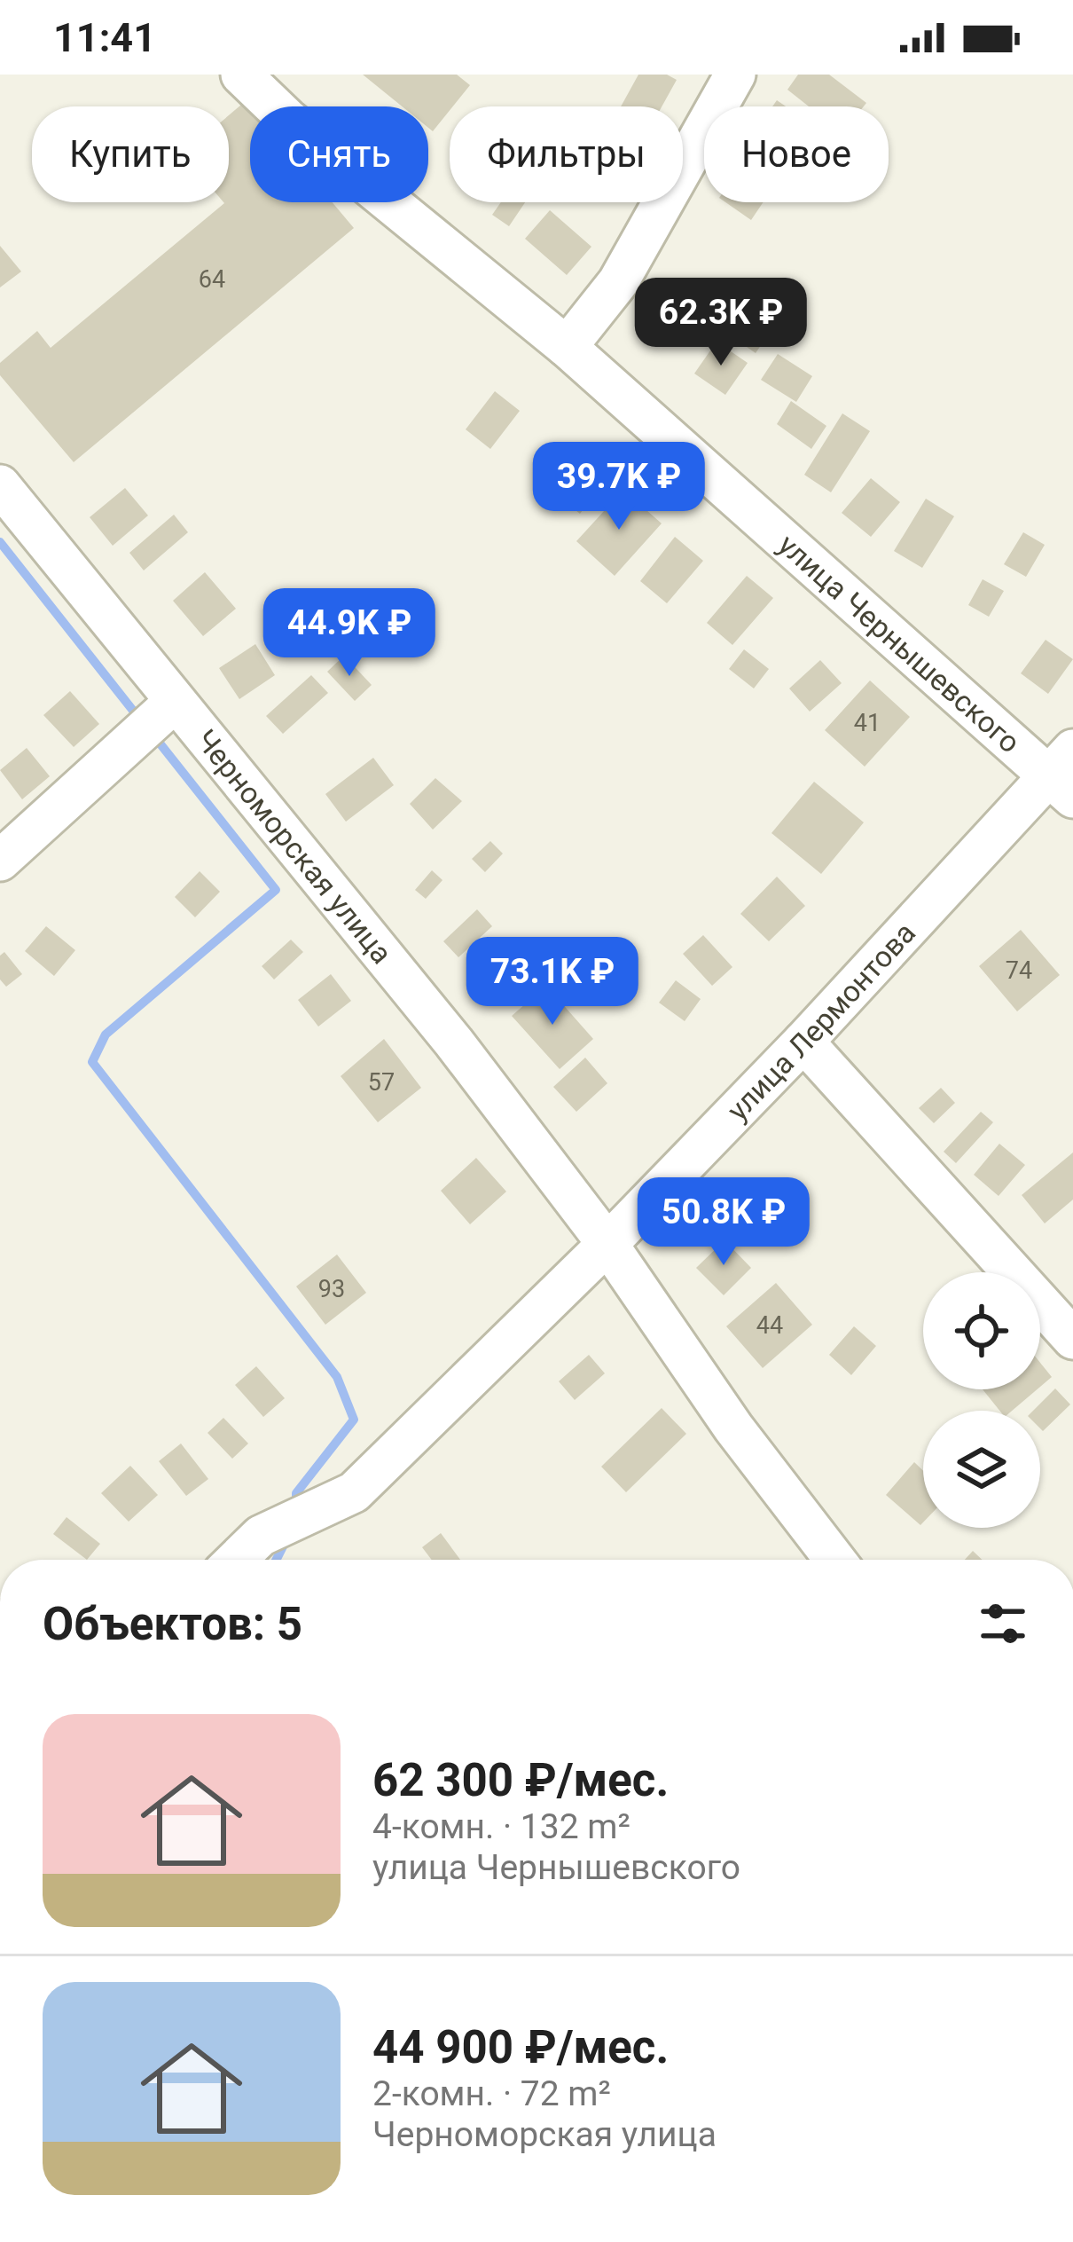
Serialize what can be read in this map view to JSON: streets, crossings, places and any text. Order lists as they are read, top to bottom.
{
  "streets": {
    "street": ["улица Чернышевского", "Черноморская улица", "улица Лермонтова"]
  },
  "crossings": [
    ["улица Чернышевского", "улица Лермонтова"],
    ["Черноморская улица", "улица Лермонтова"]
  ],
  "house_numbers": [
    "64",
    "41",
    "74",
    "57",
    "93",
    "44"
  ],
  "page": {
    "status": "11:41",
    "chip": [
      "Купить",
      "Снять",
      "Фильтры",
      "Новое"
    ],
    "price": [
      "62.3K ₽",
      "39.7K ₽",
      "44.9K ₽",
      "73.1K ₽",
      "50.8K ₽"
    ],
    "heading": "Объектов: 5",
    "list": [
      {
        "name": "62 300 ₽/мес.",
        "note": "4-комн. · 132 m² · улица Чернышевского"
      },
      {
        "name": "44 900 ₽/мес.",
        "note": "2-комн. · 72 m² · Черноморская улица"
      }
    ]
  }
}
